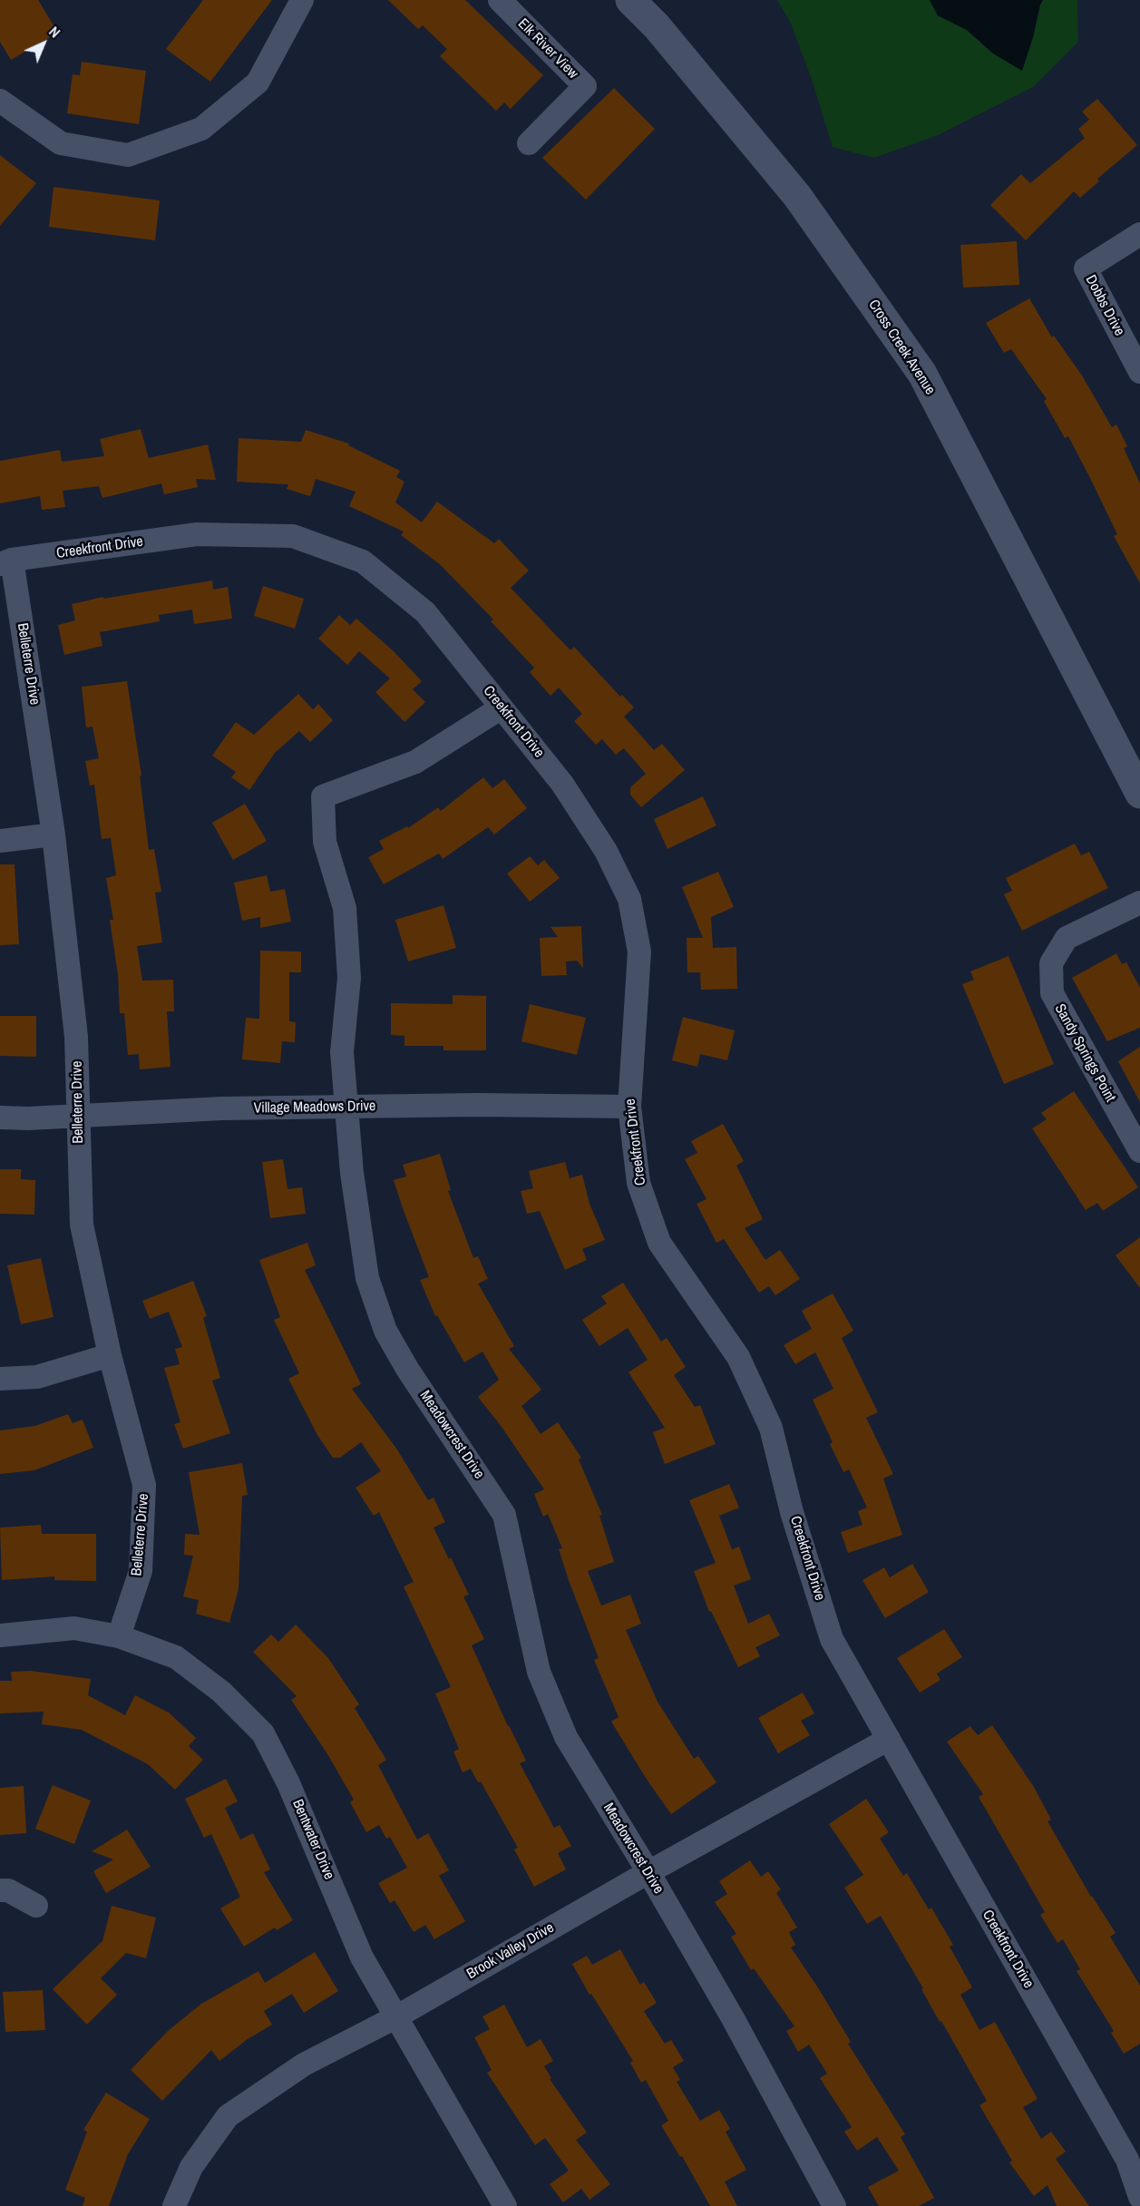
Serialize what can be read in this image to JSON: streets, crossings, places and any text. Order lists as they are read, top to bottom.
{
  "streets": {
    "street": [
      "Elk River View",
      "Dobbs Drive",
      "Cross Creek Avenue",
      "Creekfront Drive",
      "Belleterre Drive",
      "Sandy Springs Point",
      "Village Meadows Drive",
      "Meadowcrest Drive",
      "Bentwater Drive",
      "Brook Valley Drive"
    ]
  },
  "crossings": [
    ["Creekfront Drive", "Belleterre Drive"],
    ["Creekfront Drive", "Village Meadows Drive"],
    ["Creekfront Drive", "Meadowcrest Drive"],
    ["Creekfront Drive", "Brook Valley Drive"],
    ["Belleterre Drive", "Village Meadows Drive"],
    ["Belleterre Drive", "Bentwater Drive"],
    ["Village Meadows Drive", "Meadowcrest Drive"],
    ["Meadowcrest Drive", "Brook Valley Drive"],
    ["Bentwater Drive", "Brook Valley Drive"]
  ],
  "north": "top right"
}
